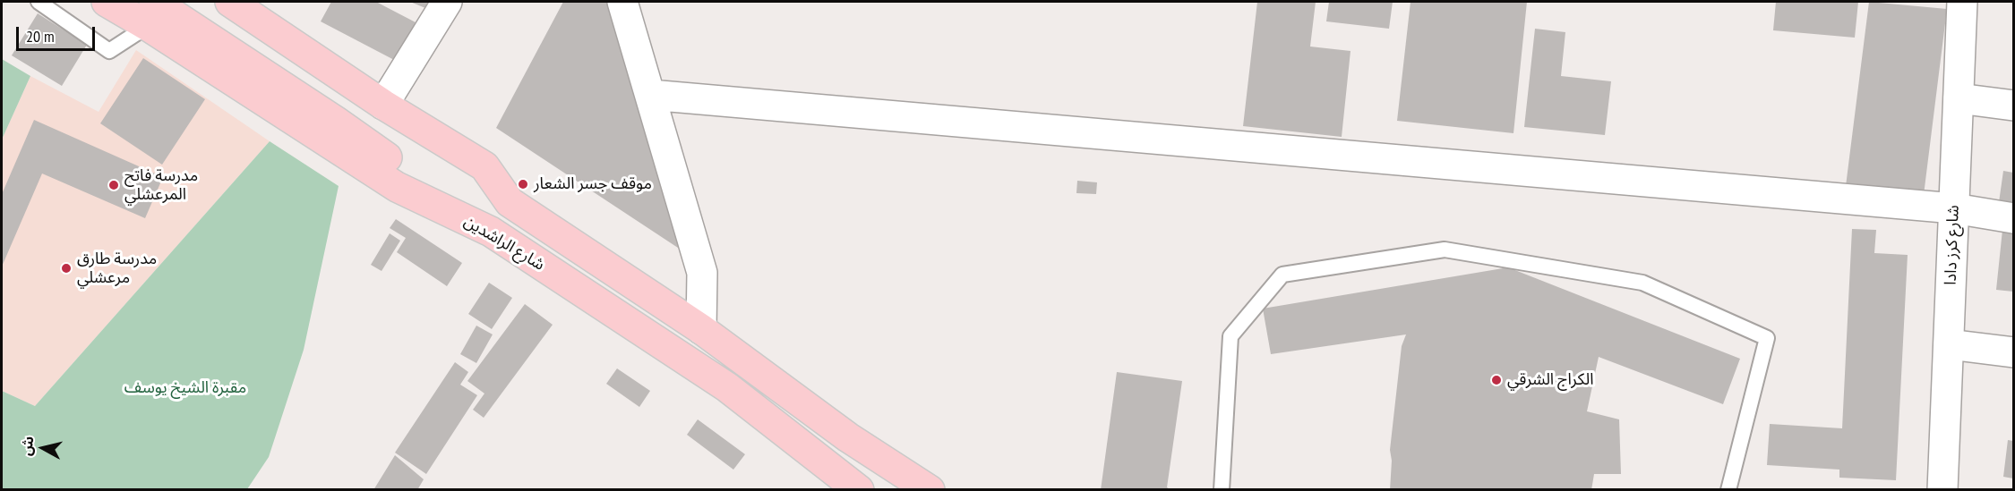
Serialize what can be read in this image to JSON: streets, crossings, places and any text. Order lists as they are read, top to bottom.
{
  "streets": {
    "main road": ["شارع الراشدين"],
    "street": ["شارع كرز دادا"]
  },
  "parks": ["مقبرة الشيخ يوسف"],
  "places": [
    "موقف جسر الشعار",
    "مدرسة فاتح المرعشلي",
    "مدرسة طارق مرعشلي",
    "الكراج الشرقي"
  ],
  "scale_bar": "20 m",
  "north": "left"
}
